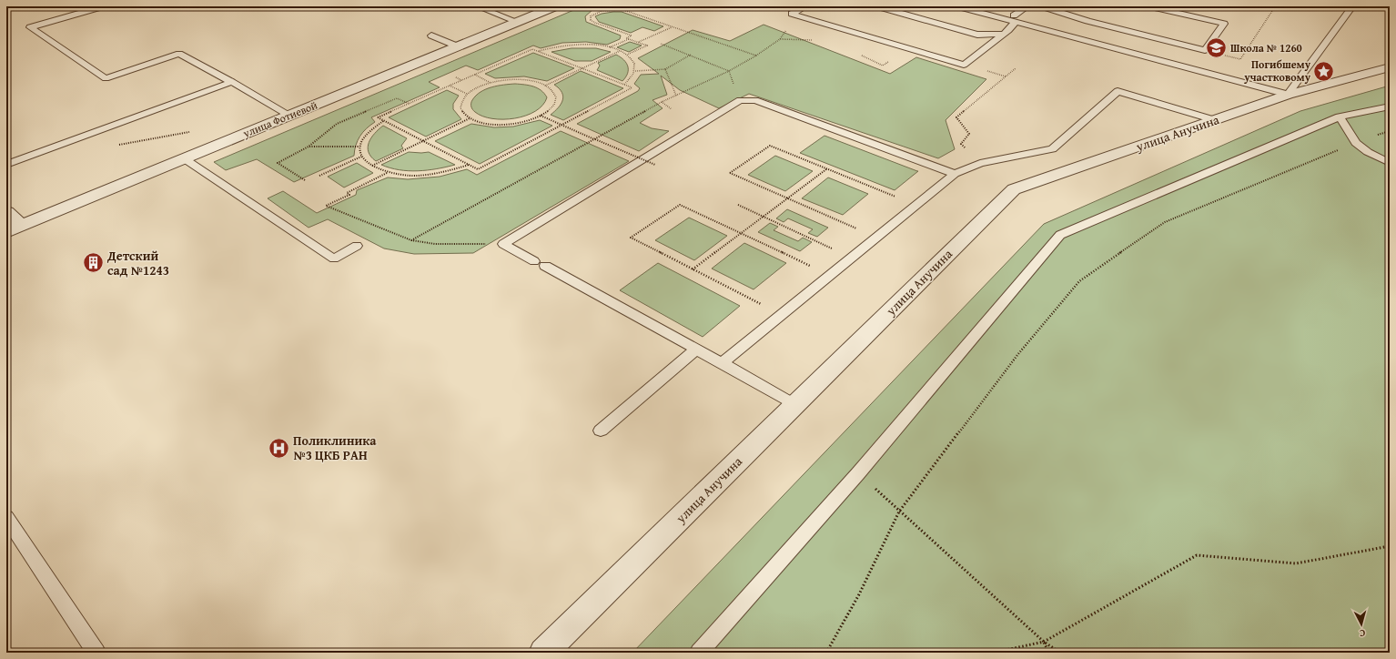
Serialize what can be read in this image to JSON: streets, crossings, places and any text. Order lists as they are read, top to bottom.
{
  "streets": {
    "street": ["улица Фотиевой", "улица Анучина"]
  },
  "places": {
    "school or university": ["Школа № 1260"],
    "place": ["Погибшему участковому"],
    "building": ["Детский сад №1243"],
    "hospital": ["Поликлиника №3 ЦКБ РАН"]
  },
  "north": "bottom"
}
